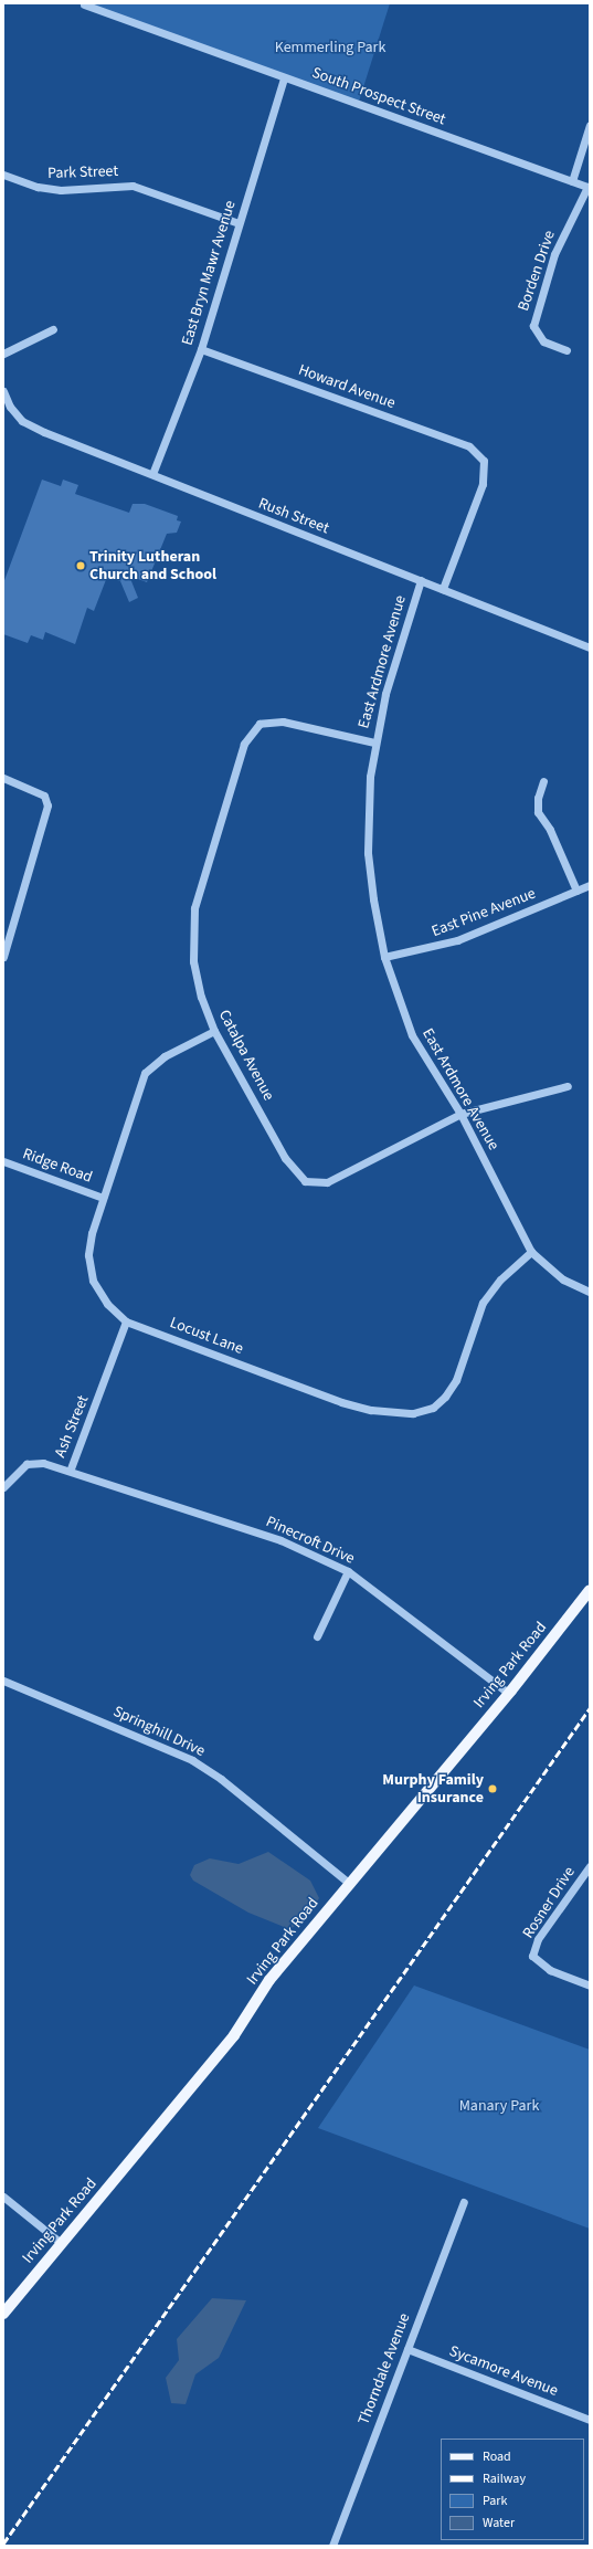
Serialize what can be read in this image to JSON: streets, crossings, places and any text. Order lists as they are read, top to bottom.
{
  "streets": {
    "main road": ["Irving Park Road"],
    "street": [
      "South Prospect Street",
      "Park Street",
      "Borden Drive",
      "East Bryn Mawr Avenue",
      "Howard Avenue",
      "Rush Street",
      "East Ardmore Avenue",
      "East Pine Avenue",
      "Catalpa Avenue",
      "Ridge Road",
      "Locust Lane",
      "Ash Street",
      "Pinecroft Drive",
      "Springhill Drive",
      "Rosner Drive",
      "Thorndale Avenue",
      "Sycamore Avenue"
    ]
  },
  "crossings": [
    ["South Prospect Street", "Borden Drive"],
    ["South Prospect Street", "East Bryn Mawr Avenue"],
    ["Park Street", "East Bryn Mawr Avenue"],
    ["East Bryn Mawr Avenue", "Howard Avenue"],
    ["East Bryn Mawr Avenue", "Rush Street"],
    ["Howard Avenue", "Rush Street"],
    ["Rush Street", "East Ardmore Avenue"],
    ["East Ardmore Avenue", "East Pine Avenue"],
    ["East Ardmore Avenue", "Catalpa Avenue"],
    ["East Ardmore Avenue", "Locust Lane"],
    ["Catalpa Avenue", "Locust Lane"],
    ["Ridge Road", "Locust Lane"],
    ["Locust Lane", "Ash Street"],
    ["Ash Street", "Pinecroft Drive"],
    ["Pinecroft Drive", "Irving Park Road"],
    ["Irving Park Road", "Springhill Drive"],
    ["Thorndale Avenue", "Sycamore Avenue"]
  ],
  "parks": ["Kemmerling Park", "Manary Park"],
  "places": ["Trinity Lutheran Church and School", "Murphy Family Insurance"],
  "legend": [
    "Road",
    "Railway",
    "Park",
    "Water"
  ]
}
